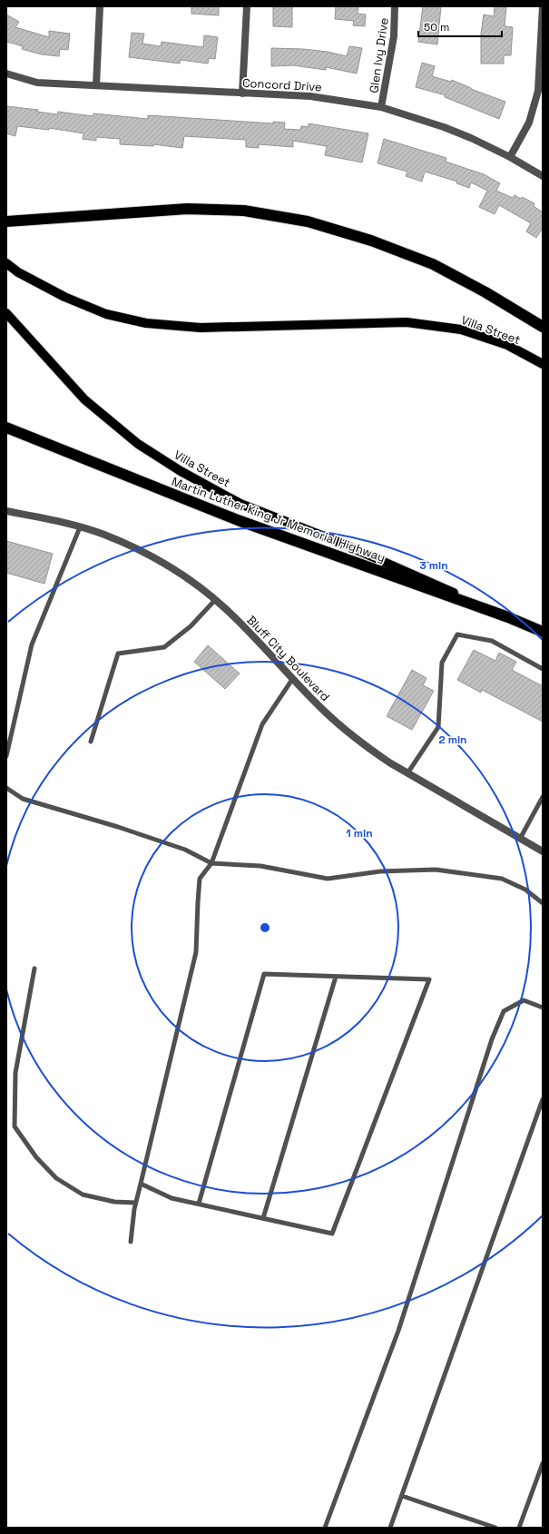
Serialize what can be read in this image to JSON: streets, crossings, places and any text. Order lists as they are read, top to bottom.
{
  "streets": {
    "highway": ["Martin Luther King Jr Memorial Highway"],
    "main road": ["Villa Street"],
    "street": ["Glen Ivy Drive", "Concord Drive", "Bluff City Boulevard"]
  },
  "crossings": [
    ["Glen Ivy Drive", "Concord Drive"],
    ["Villa Street", "Martin Luther King Jr Memorial Highway"]
  ],
  "scale_bar": "50 m",
  "rings": ["3 min", "2 min", "1 min"]
}
